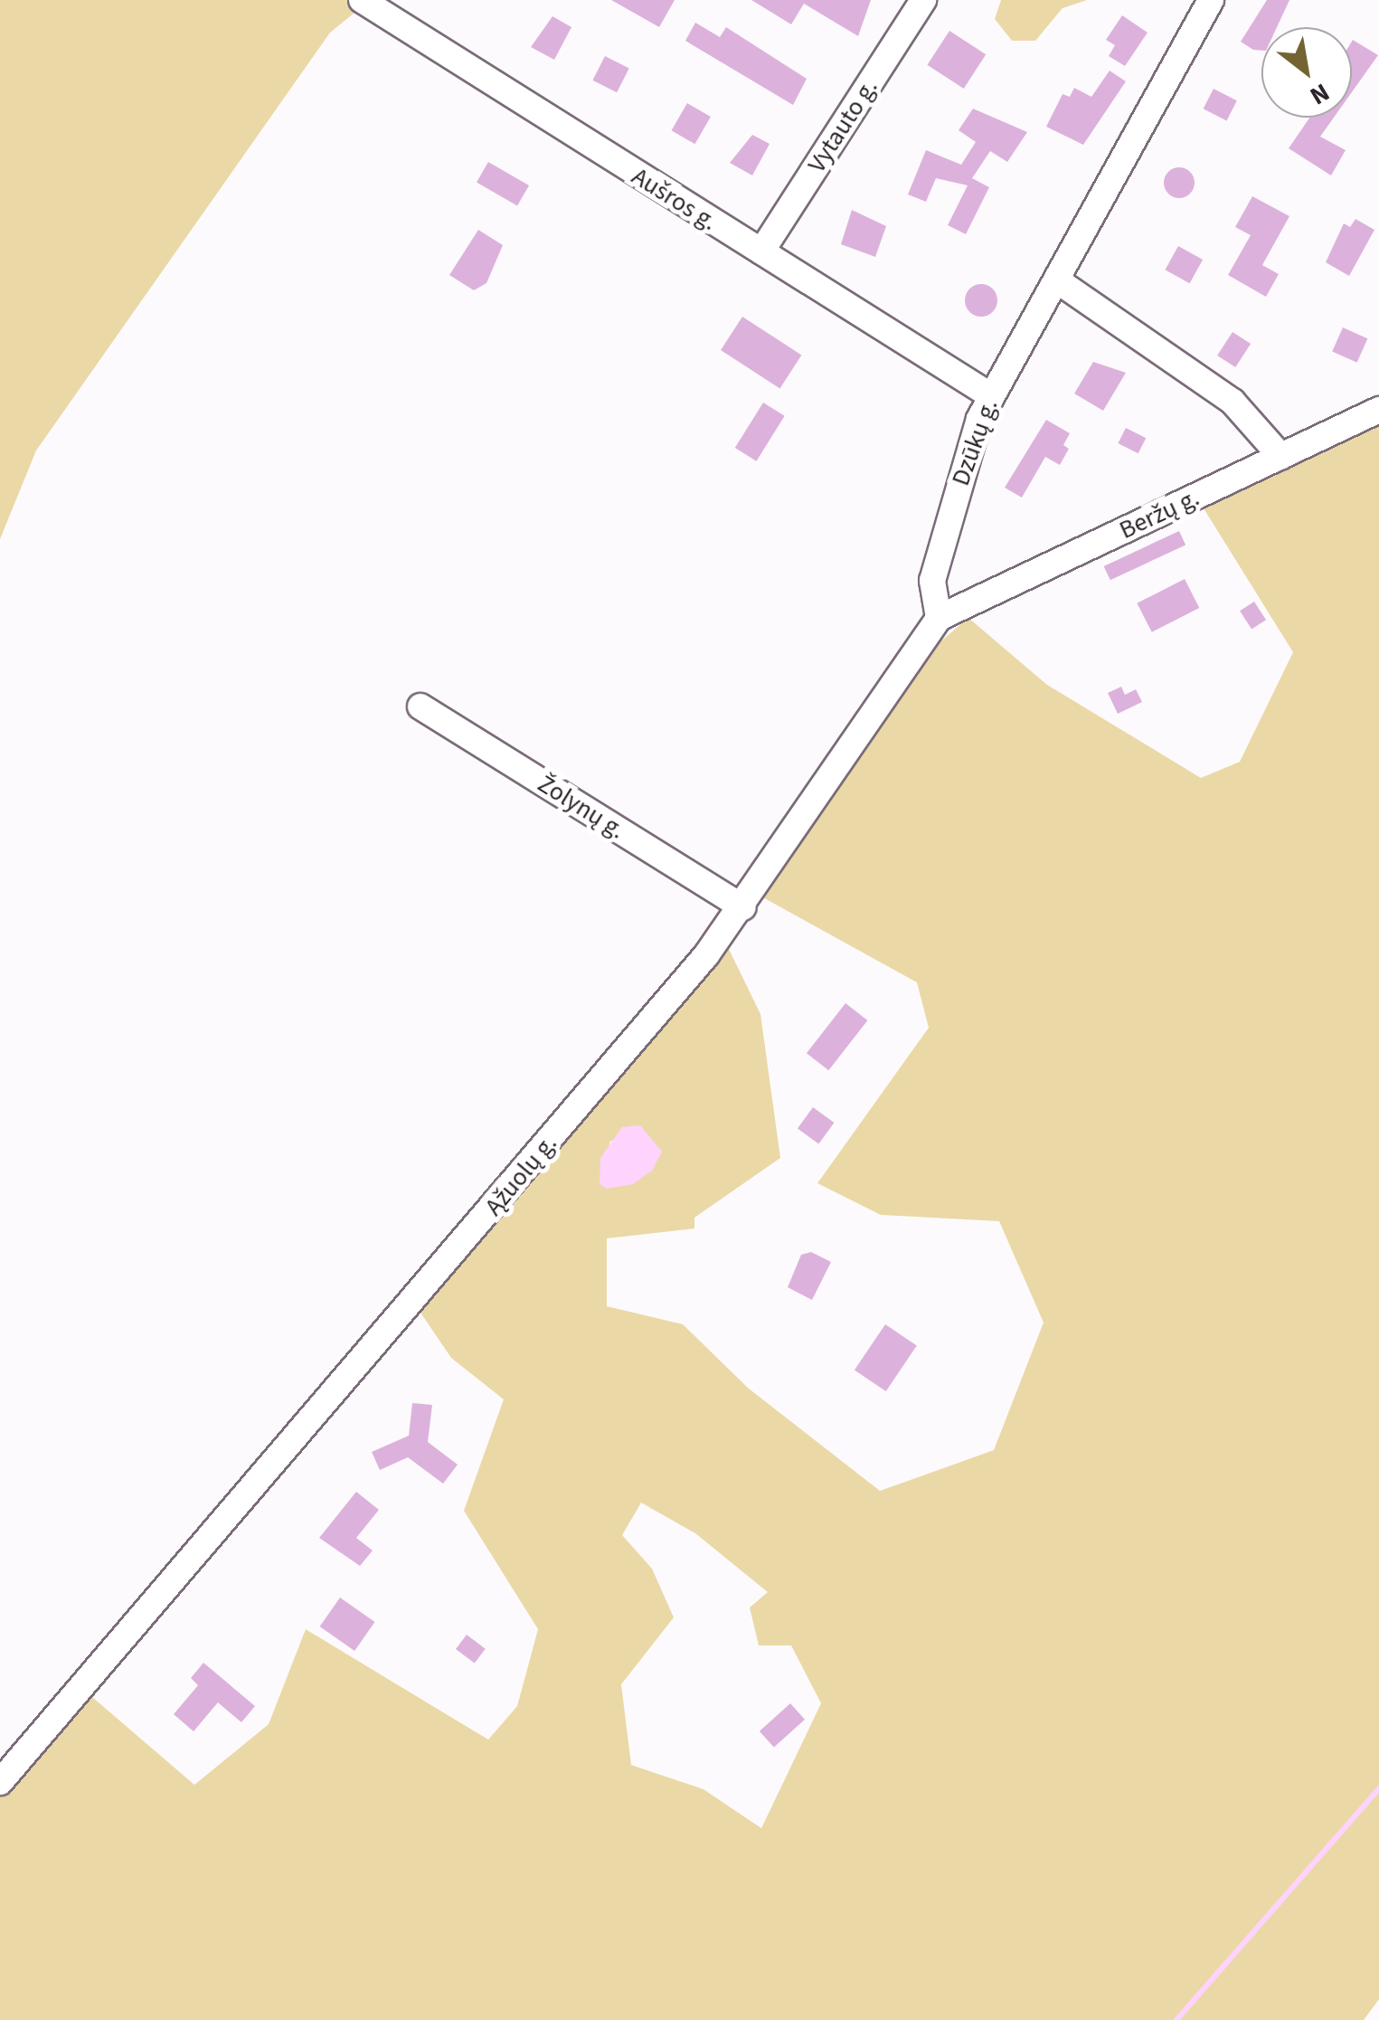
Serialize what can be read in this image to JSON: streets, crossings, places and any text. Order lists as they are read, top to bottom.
{
  "streets": {
    "street": [
      "Vytauto g.",
      "Aušros g.",
      "Dzūkų g.",
      "Beržų g.",
      "Žolynų g.",
      "Ąžuolų g."
    ]
  },
  "crossings": [
    ["Vytauto g.", "Aušros g."],
    ["Aušros g.", "Dzūkų g."],
    ["Dzūkų g.", "Beržų g."],
    ["Dzūkų g.", "Ąžuolų g."],
    ["Beržų g.", "Ąžuolų g."],
    ["Žolynų g.", "Ąžuolų g."]
  ],
  "north": "bottom right"
}
